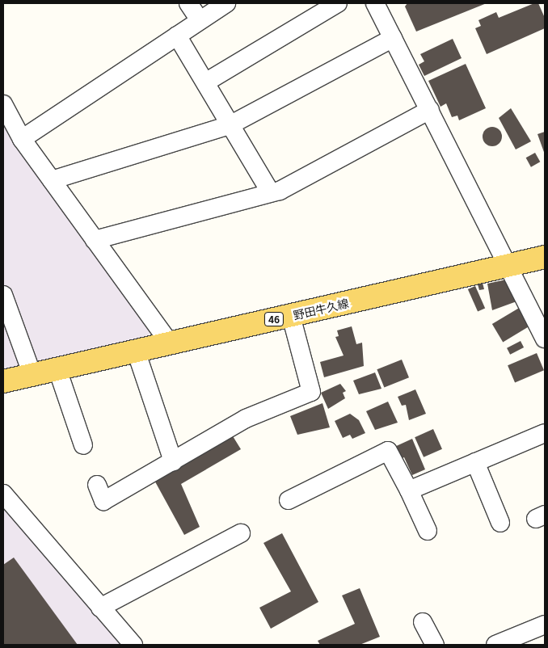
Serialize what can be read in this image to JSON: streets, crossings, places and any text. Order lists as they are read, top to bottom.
{
  "streets": {
    "main road": ["野田牛久線", "46"]
  }
}
